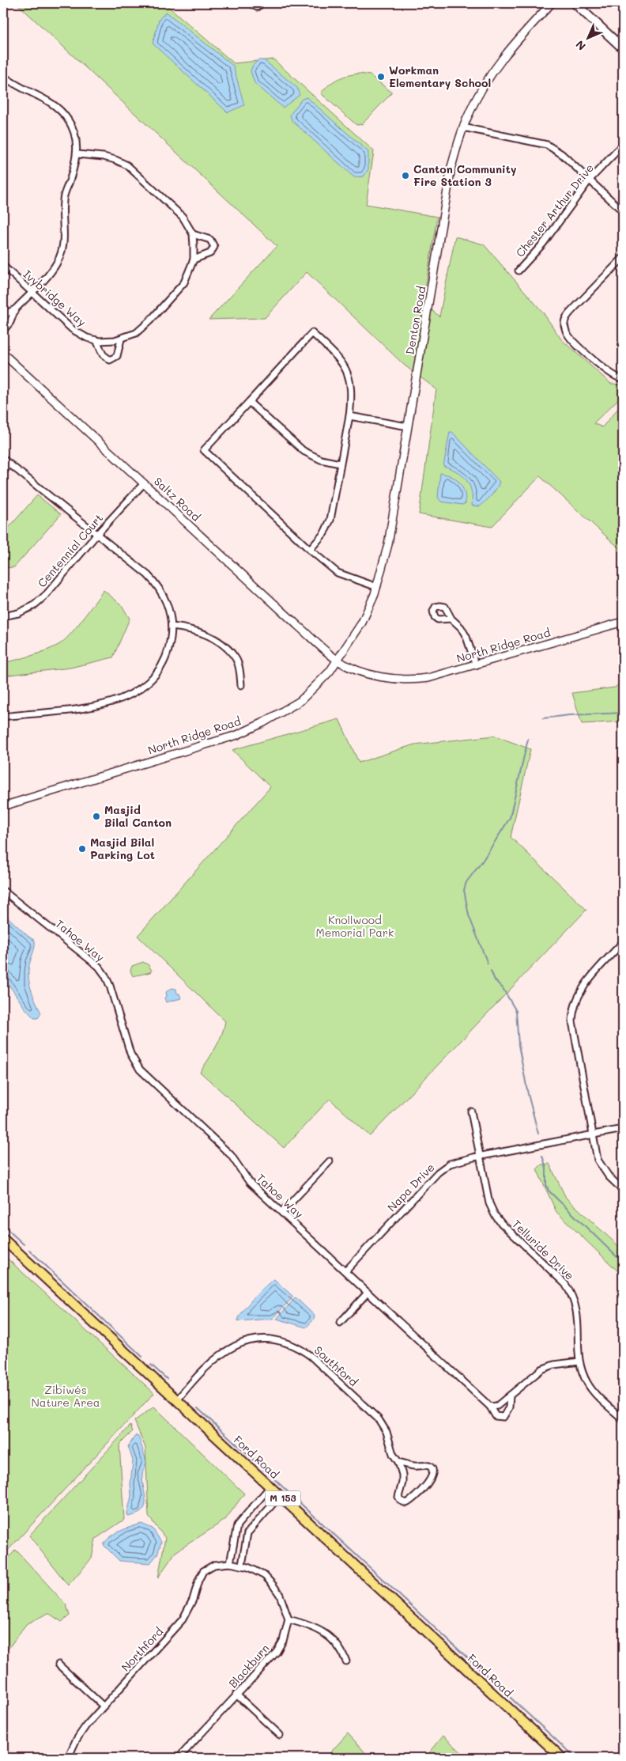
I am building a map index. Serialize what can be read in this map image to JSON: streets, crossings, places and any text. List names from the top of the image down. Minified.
{"streets":{"main road":["Ford Road","M 153"],"street":["Chester Arthur Drive","Ivybridge Way","Denton Road","Saltz Road","Centennial Court","North Ridge Road","Tahoe Way","Napa Drive","Telluride Drive","Southford","Northford","Blackburn"]},"crossings":[["Denton Road","Saltz Road"],["Denton Road","North Ridge Road"],["Saltz Road","Centennial Court"],["Saltz Road","North Ridge Road"],["Tahoe Way","Napa Drive"],["Napa Drive","Telluride Drive"],["Southford","Ford Road"]],"parks":["Knollwood Memorial Park","Zibiwés Nature Area"],"places":["Workman Elementary School","Canton Community Fire Station 3","Masjid Bilal Canton","Masjid Bilal Parking Lot"],"north":"bottom left"}
